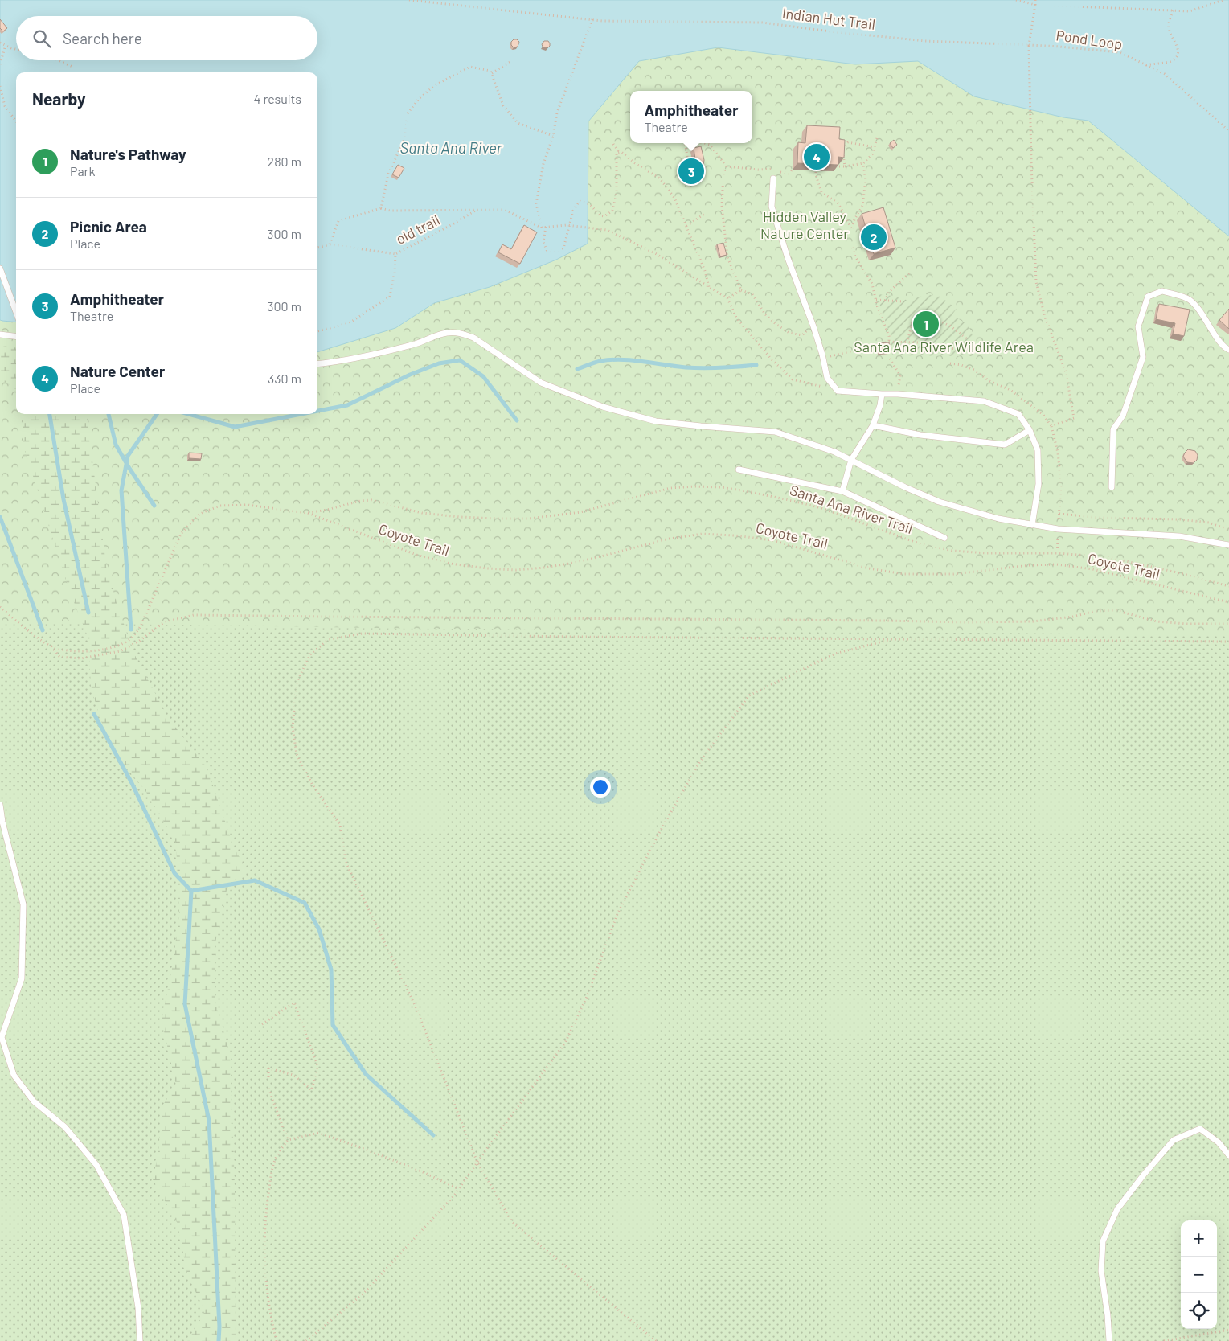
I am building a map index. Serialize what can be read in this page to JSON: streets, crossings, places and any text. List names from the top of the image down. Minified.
{"streets":{"path":["Indian Hut Trail","Pond Loop","old trail","Santa Ana River Trail","Coyote Trail"]},"crossings":[["Indian Hut Trail","Pond Loop"],["Santa Ana River Trail","Coyote Trail"]],"water":["Santa Ana River"],"parks":["Hidden Valley Nature Center","Santa Ana River Wildlife Area"],"page":{"search":"Search here","heading":["Nearby","4 results"],"popup":["Amphitheater","Theatre"],"list":[{"mark":"1","name":"Nature's Pathway","note":"Park","value":"280 m"},{"mark":"2","name":"Picnic Area","note":"Place","value":"300 m"},{"mark":"3","name":"Amphitheater","note":"Theatre","value":"300 m"},{"mark":"4","name":"Nature Center","note":"Place","value":"330 m"}],"pins":["4","3","2","1"],"map_buttons":["+","−"]}}
